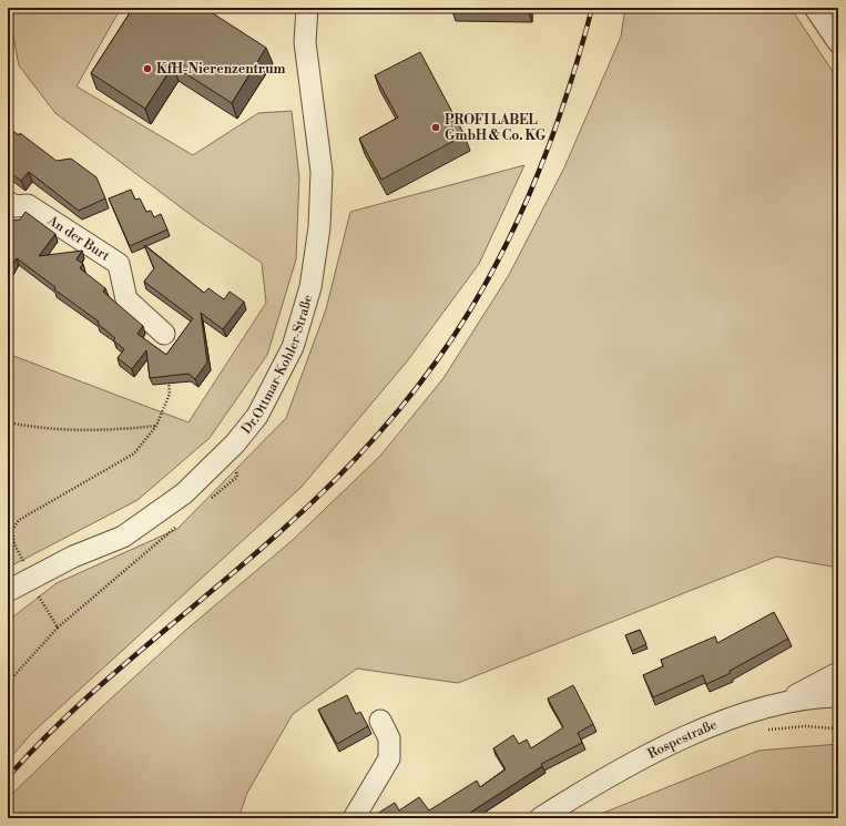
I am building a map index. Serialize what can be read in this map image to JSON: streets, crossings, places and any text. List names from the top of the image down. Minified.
{"streets":{"street":["An der Burt","Dr.Ottmar-Kohler-Straße","Rospestraße"]},"places":["KfH-Nierenzentrum","PROFI LABEL GmbH & Co. KG"]}
